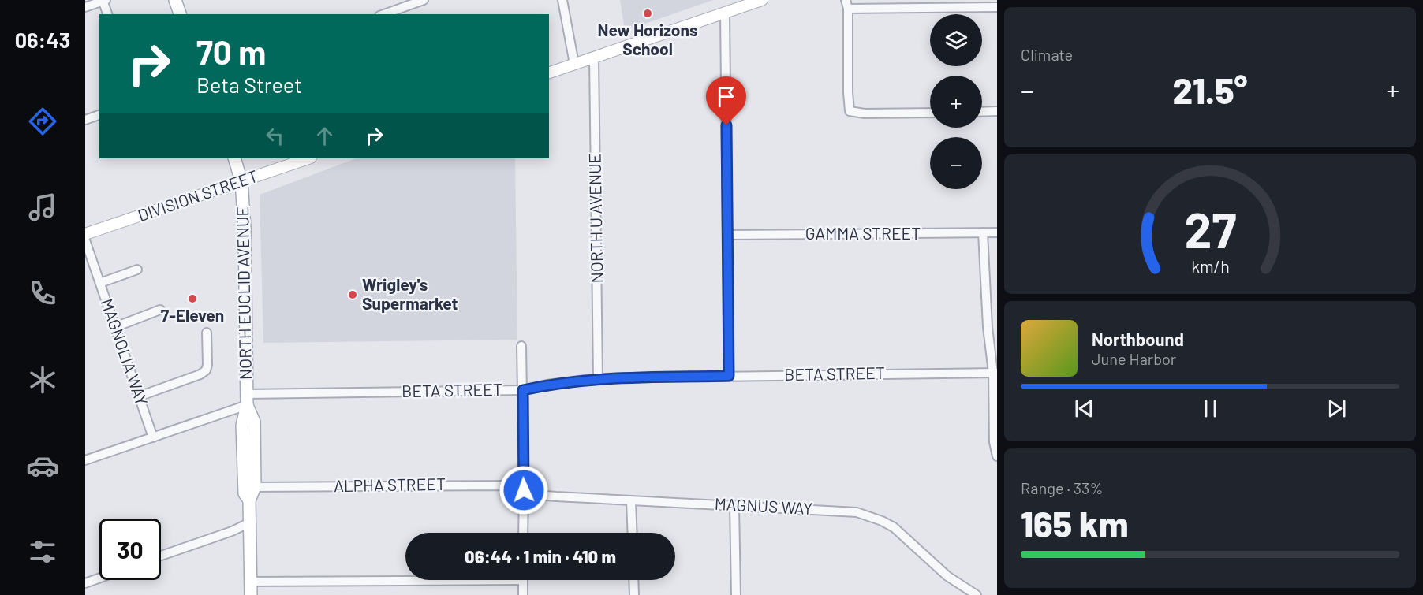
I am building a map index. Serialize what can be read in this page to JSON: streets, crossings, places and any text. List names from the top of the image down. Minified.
{"streets":{"main road":["DIVISION STREET","NORTH EUCLID AVENUE"],"street":["NORTH U AVENUE","GAMMA STREET","MAGNOLIA WAY","BETA STREET","ALPHA STREET","MAGNUS WAY"]},"crossings":[["DIVISION STREET","NORTH EUCLID AVENUE"],["NORTH U AVENUE","BETA STREET"],["NORTH EUCLID AVENUE","BETA STREET"],["NORTH EUCLID AVENUE","ALPHA STREET"],["MAGNOLIA WAY","BETA STREET"],["ALPHA STREET","MAGNUS WAY"]],"places":["New Horizons School","Wrigley's Supermarket","7-Eleven"],"page":{"tabs":"06:43","tile":["Climate",["Range · 33%","165 km"]],"map_buttons":["+","−"],"turn":["70 m","Beta Street"],"heat":["−","21.5°","+"],"song":["Northbound","June Harbor"],"limit":"30","trip":"06:44 · 1 min · 410 m","gauge":["27","km/h"]}}
